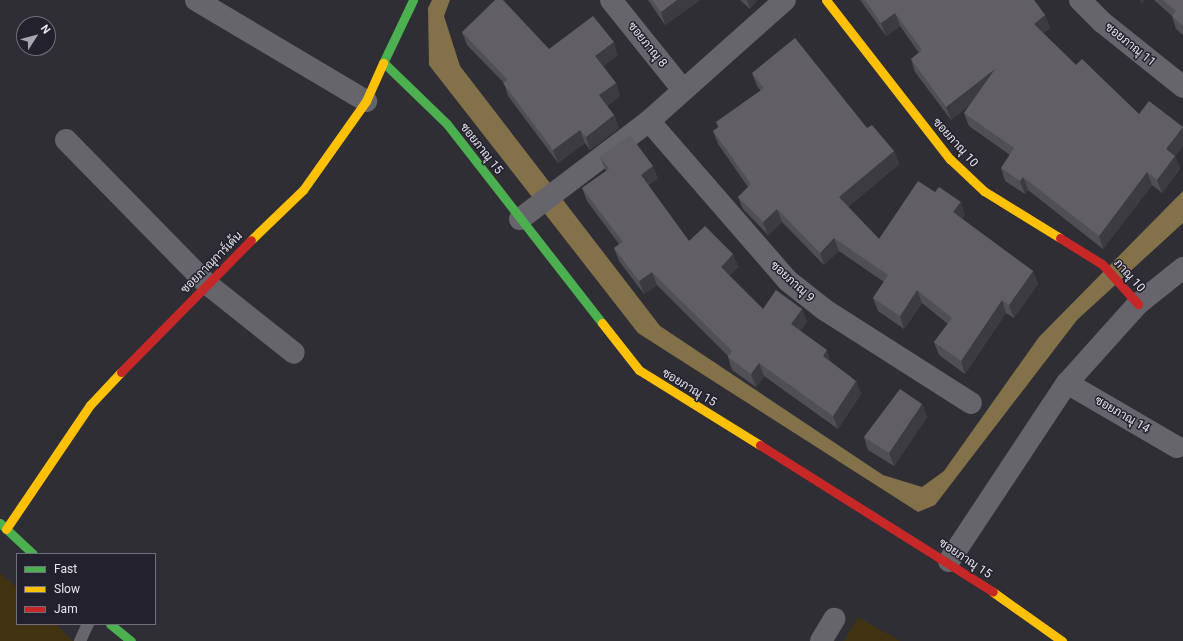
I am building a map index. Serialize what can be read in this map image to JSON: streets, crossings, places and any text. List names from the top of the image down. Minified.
{"streets":{"street":["ซอยภาณุ 8","ซอยภาณุ 11","ซอยภาณุ 10","ซอยภาณุ 15","ซอยภาณุการ์เด้น","ภาณุ 10","ซอยภาณุ 9","ซอยภาณุ 14"]},"crossings":[["ซอยภาณุ 10","ภาณุ 10"],["ซอยภาณุ 15","ซอยภาณุการ์เด้น"]],"legend":["Fast","Slow","Jam"],"north":"top right"}
